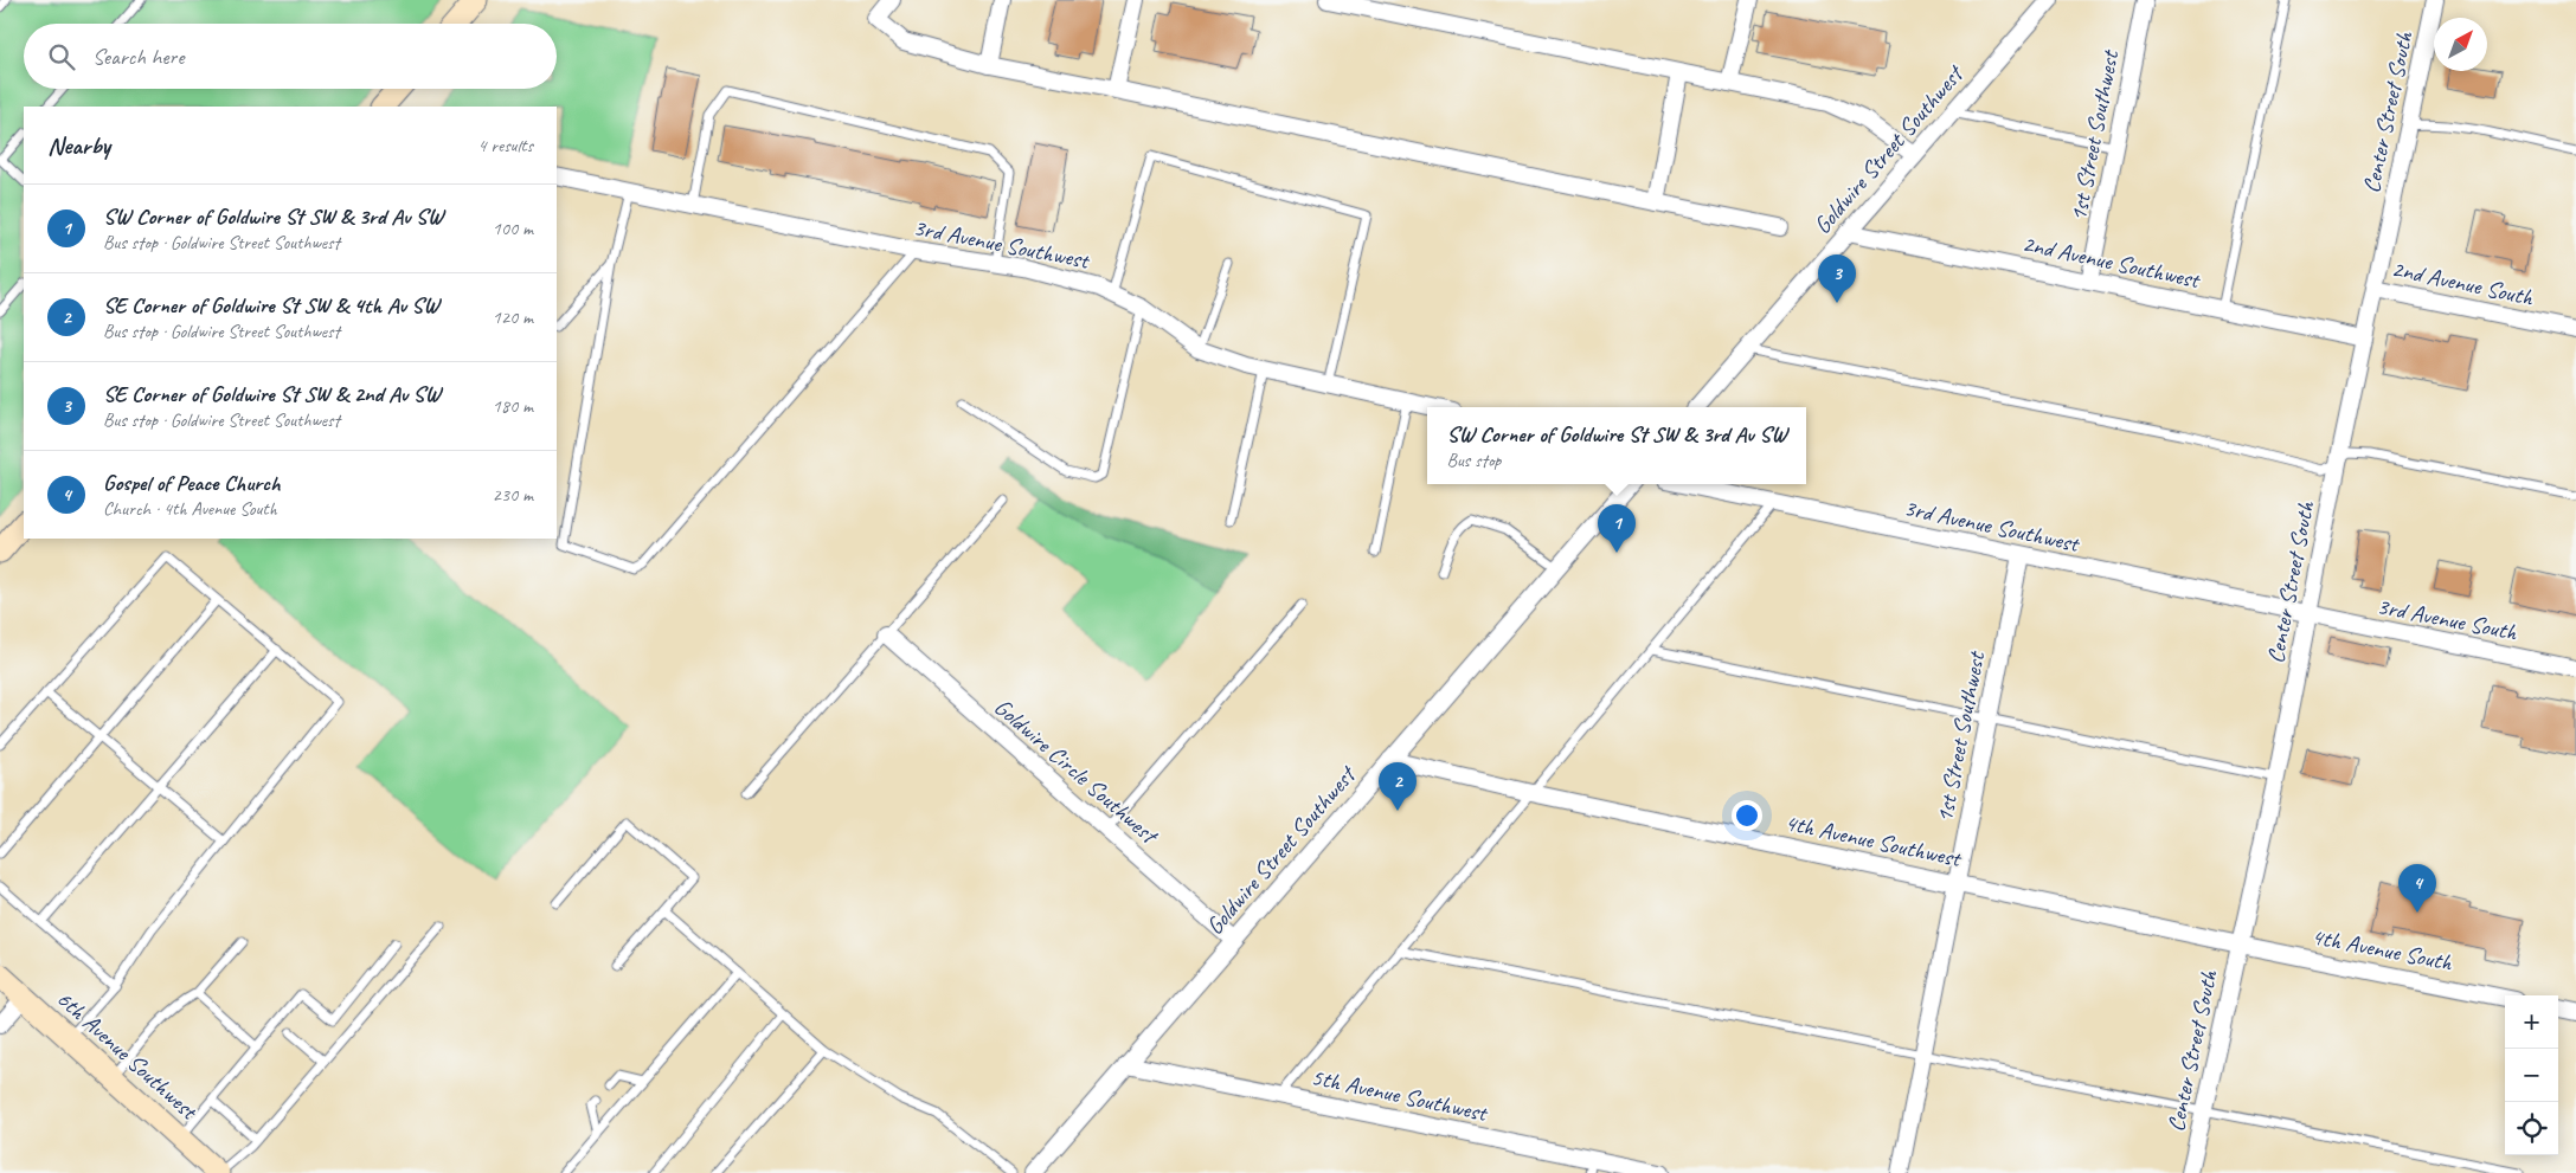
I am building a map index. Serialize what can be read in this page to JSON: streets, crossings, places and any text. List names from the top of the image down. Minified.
{"streets":{"main road":["6th Avenue Southwest"],"street":["Center Street South","1st Street Southwest","Goldwire Street Southwest","3rd Avenue Southwest","2nd Avenue Southwest","2nd Avenue South","3rd Avenue South","Goldwire Circle Southwest","4th Avenue Southwest","4th Avenue South","5th Avenue Southwest"]},"crossings":[["Center Street South","3rd Avenue Southwest"],["Center Street South","2nd Avenue Southwest"],["Center Street South","2nd Avenue South"],["Center Street South","3rd Avenue South"],["Center Street South","4th Avenue Southwest"],["Center Street South","4th Avenue South"],["1st Street Southwest","3rd Avenue Southwest"],["1st Street Southwest","2nd Avenue Southwest"],["1st Street Southwest","4th Avenue Southwest"],["Goldwire Street Southwest","2nd Avenue Southwest"],["Goldwire Street Southwest","Goldwire Circle Southwest"],["Goldwire Street Southwest","4th Avenue Southwest"],["Goldwire Street Southwest","5th Avenue Southwest"],["3rd Avenue Southwest","3rd Avenue South"],["4th Avenue Southwest","4th Avenue South"]],"north":"top right","page":{"search":"Search here","heading":["Nearby","4 results"],"list":[{"mark":"1","name":"SW Corner of Goldwire St SW & 3rd Av SW","note":"Bus stop · Goldwire Street Southwest","value":"100 m"},{"mark":"2","name":"SE Corner of Goldwire St SW & 4th Av SW","note":"Bus stop · Goldwire Street Southwest","value":"120 m"},{"mark":"3","name":"SE Corner of Goldwire St SW & 2nd Av SW","note":"Bus stop · Goldwire Street Southwest","value":"180 m"},{"mark":"4","name":"Gospel of Peace Church","note":"Church · 4th Avenue South","value":"230 m"}],"pins":["3","1","2","4"],"popup":["SW Corner of Goldwire St SW & 3rd Av SW","Bus stop"],"map_buttons":["+","−"]}}
